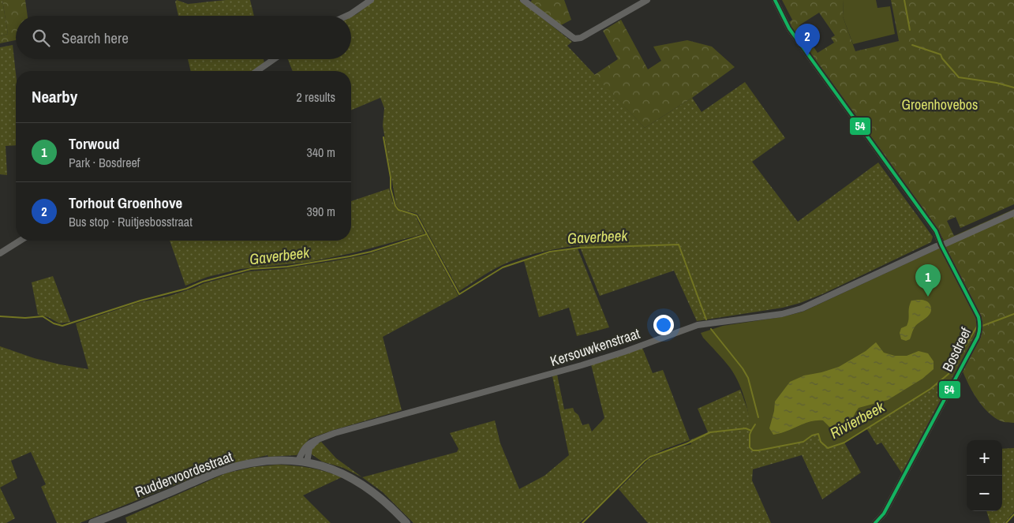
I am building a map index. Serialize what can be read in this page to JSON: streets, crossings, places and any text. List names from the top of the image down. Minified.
{"streets":{"street":["Kersouwkenstraat","Bosdreef","Ruddervoordestraat"]},"crossings":[["Kersouwkenstraat","Bosdreef"],["Kersouwkenstraat","Ruddervoordestraat"]],"water":["Gaverbeek","Rivierbeek"],"parks":["Groenhovebos"],"lines":["transit line 54"],"page":{"search":"Search here","pins":["2","1"],"heading":["Nearby","2 results"],"list":[{"mark":"1","name":"Torwoud","note":"Park · Bosdreef","value":"340 m"},{"mark":"2","name":"Torhout Groenhove","note":"Bus stop · Ruitjesbosstraat","value":"390 m"}],"map_buttons":["+","−"]}}
